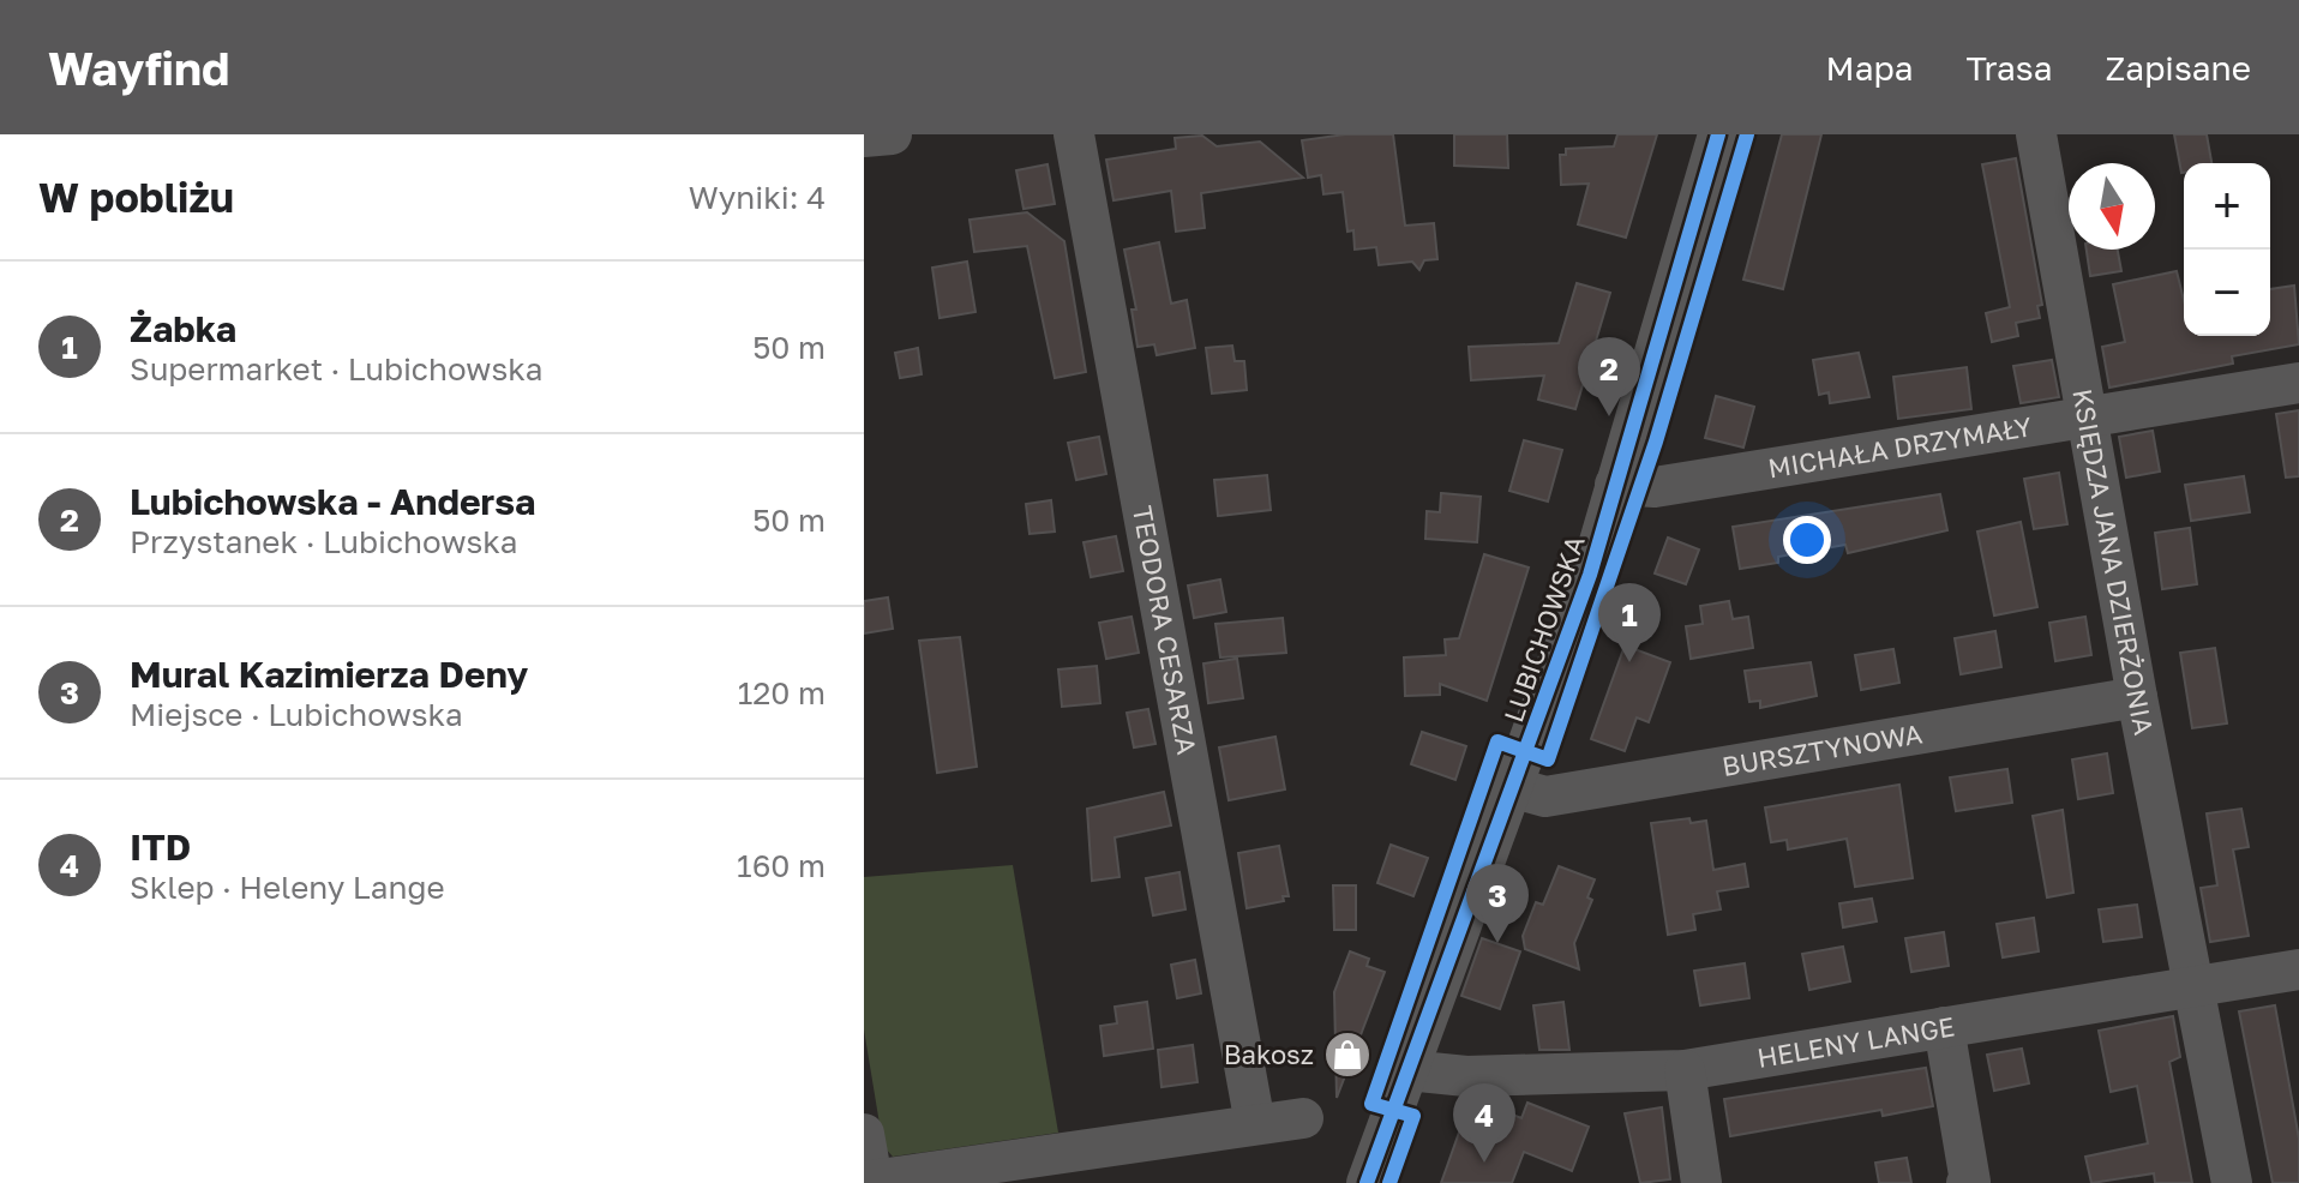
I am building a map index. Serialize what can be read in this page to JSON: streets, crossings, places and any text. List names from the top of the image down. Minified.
{"streets":{"street":["MICHAŁA DRZYMAŁY","KSIĘDZA JANA DZIERŻONIA","LUBICHOWSKA","TEODORA CESARZA","BURSZTYNOWA","HELENY LANGE"]},"crossings":[["MICHAŁA DRZYMAŁY","KSIĘDZA JANA DZIERŻONIA"],["MICHAŁA DRZYMAŁY","LUBICHOWSKA"],["KSIĘDZA JANA DZIERŻONIA","BURSZTYNOWA"],["KSIĘDZA JANA DZIERŻONIA","HELENY LANGE"],["LUBICHOWSKA","BURSZTYNOWA"],["LUBICHOWSKA","HELENY LANGE"]],"places":{"shop":["Bakosz"]},"north":"bottom","page":{"header":"Wayfind","nav":["Mapa","Trasa","Zapisane"],"heading":["W pobliżu","Wyniki: 4"],"map_buttons":["+","−"],"list":[{"mark":"1","name":"Żabka","note":"Supermarket · Lubichowska","value":"50 m"},{"mark":"2","name":"Lubichowska - Andersa","note":"Przystanek · Lubichowska","value":"50 m"},{"mark":"3","name":"Mural Kazimierza Deny","note":"Miejsce · Lubichowska","value":"120 m"},{"mark":"4","name":"ITD","note":"Sklep · Heleny Lange","value":"160 m"}],"pins":["2","1","3","4"]}}
